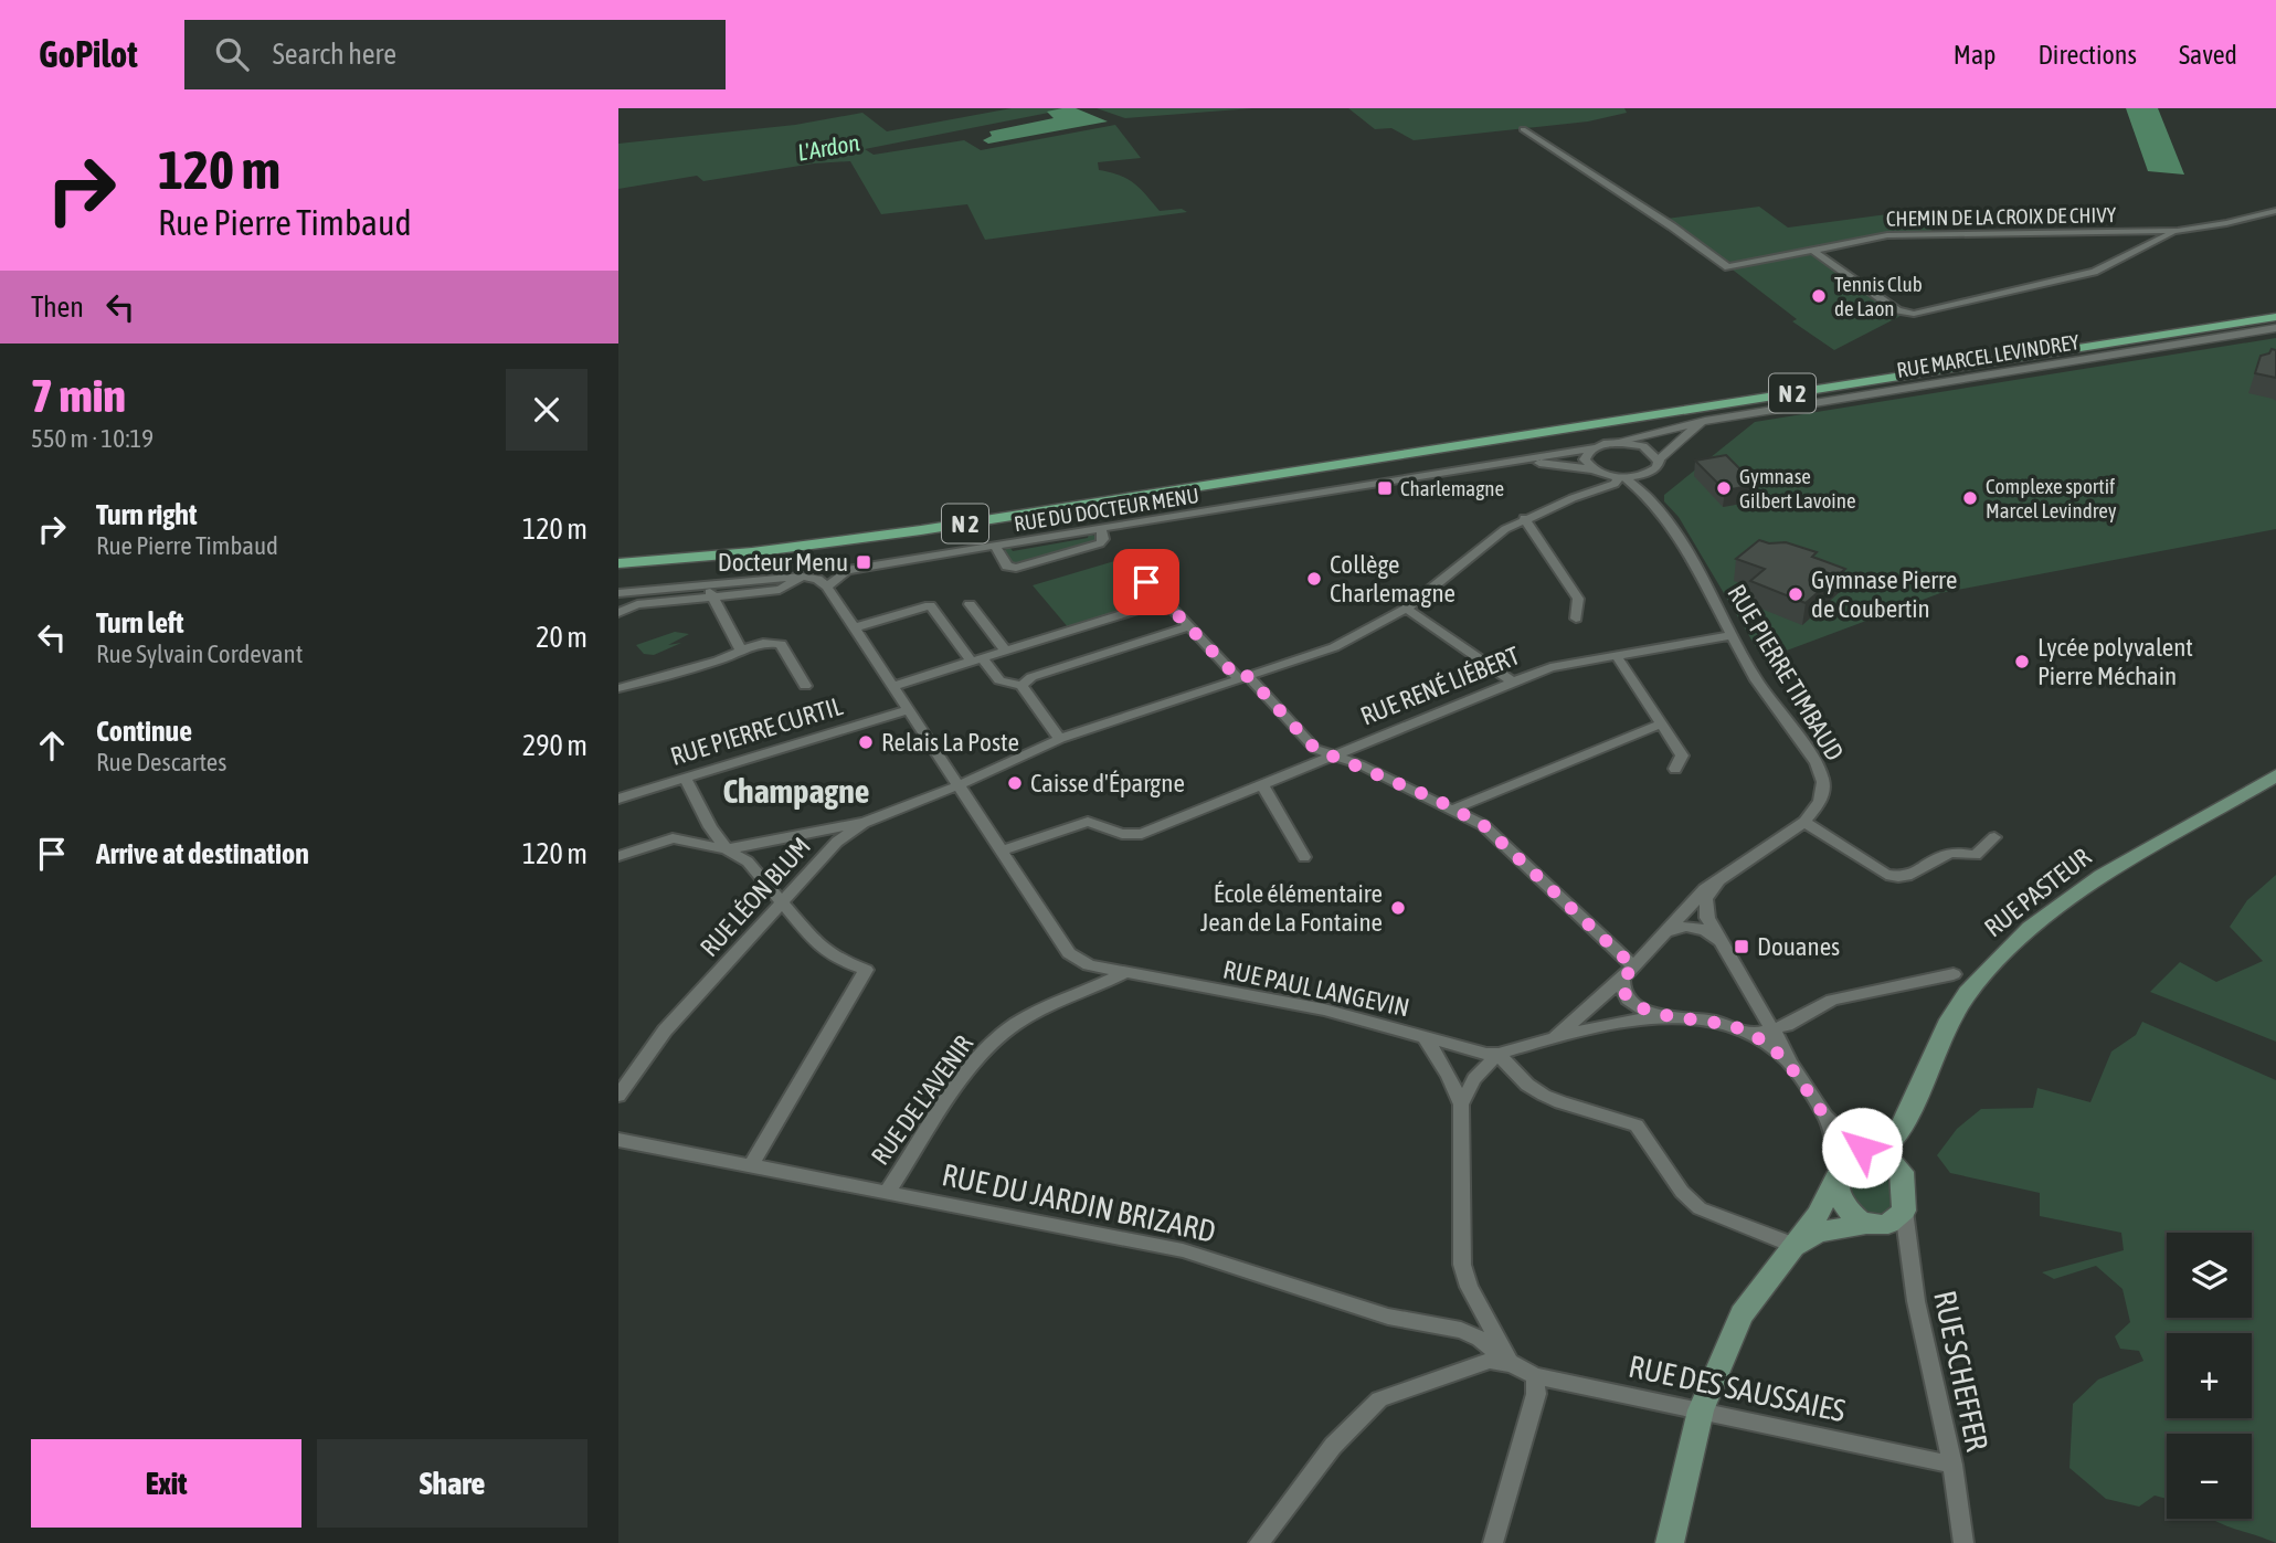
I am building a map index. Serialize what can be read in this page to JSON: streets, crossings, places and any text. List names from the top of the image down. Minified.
{"streets":{"main road":["N 2","RUE PASTEUR"],"street":["CHEMIN DE LA CROIX DE CHIVY","RUE MARCEL LEVINDREY","RUE DU DOCTEUR MENU","RUE PIERRE TIMBAUD","RUE RENÉ LIÉBERT","RUE PIERRE CURTIL","RUE LÉON BLUM","RUE PAUL LANGEVIN","RUE DE L'AVENIR","RUE DU JARDIN BRIZARD","RUE SCHEFFER","RUE DES SAUSSAIES"]},"crossings":[["RUE DU DOCTEUR MENU","RUE PIERRE TIMBAUD"],["RUE DU DOCTEUR MENU","RUE LÉON BLUM"],["RUE DU DOCTEUR MENU","RUE PAUL LANGEVIN"],["RUE PIERRE TIMBAUD","RUE RENÉ LIÉBERT"],["RUE PIERRE TIMBAUD","RUE LÉON BLUM"],["RUE RENÉ LIÉBERT","RUE PAUL LANGEVIN"],["RUE PIERRE CURTIL","RUE PAUL LANGEVIN"],["RUE PASTEUR","RUE SCHEFFER"],["RUE LÉON BLUM","RUE PAUL LANGEVIN"],["RUE PAUL LANGEVIN","RUE DE L'AVENIR"],["RUE DE L'AVENIR","RUE DU JARDIN BRIZARD"],["RUE DU JARDIN BRIZARD","RUE DES SAUSSAIES"],["RUE SCHEFFER","RUE DES SAUSSAIES"]],"districts":["Champagne"],"water":["L'Ardon"],"places":{"other":["Tennis Club de Laon","Gymnase Gilbert Lavoine","Complexe sportif Marcel Levindrey","Collège Charlemagne","Gymnase Pierre de Coubertin","Lycée polyvalent Pierre Méchain","Relais La Poste","Caisse d'Épargne","École élémentaire Jean de La Fontaine"],"transit":["Charlemagne","Docteur Menu","Douanes"]},"page":{"header":"GoPilot","search":"Search here","nav":["Map","Directions","Saved"],"turn":["120 m","Rue Pierre Timbaud"],"then":"Then","heading":["7 min","550 m · 10:19"],"list":[{"name":"Turn right","note":"Rue Pierre Timbaud","value":"120 m"},{"name":"Turn left","note":"Rue Sylvain Cordevant","value":"20 m"},{"name":"Continue","note":"Rue Descartes","value":"290 m"},{"name":"Arrive at destination","value":"120 m"}],"map_buttons":["+","−"],"buttons":["Exit","Share"]}}
